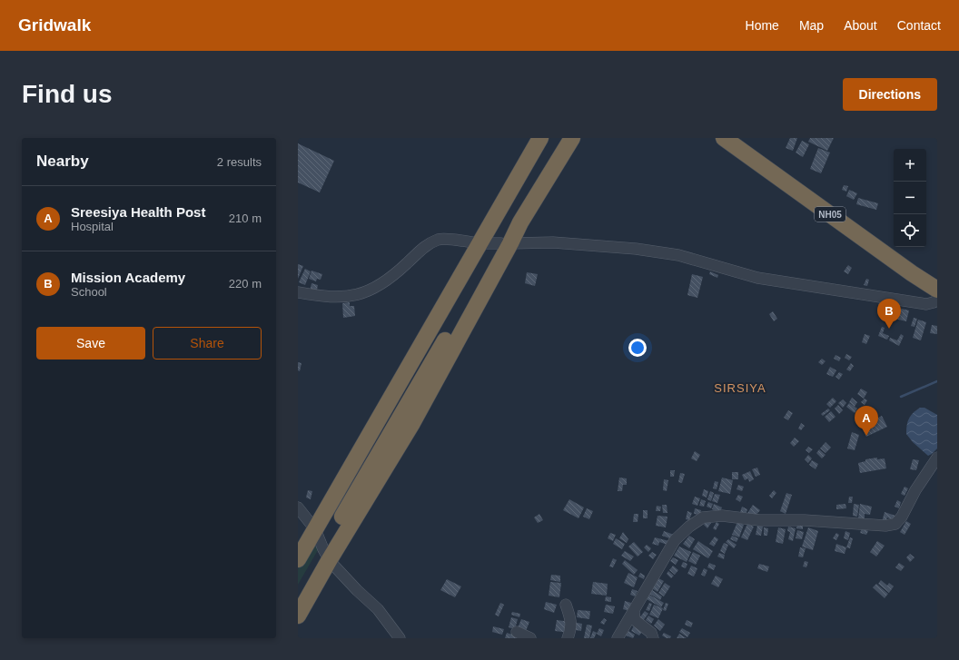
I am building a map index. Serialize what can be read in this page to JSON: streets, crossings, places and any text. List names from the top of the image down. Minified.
{"streets":{"highway":["NH05"]},"districts":["SIRSIYA"],"page":{"header":"Gridwalk","nav":["Home","Map","About","Contact"],"buttons":["Directions",["Save","Share"]],"title":"Find us","heading":["Nearby","2 results"],"map_buttons":["+","−"],"list":[{"mark":"A","name":"Sreesiya Health Post","note":"Hospital","value":"210 m"},{"mark":"B","name":"Mission Academy","note":"School","value":"220 m"}],"pins":["B","A"]}}
